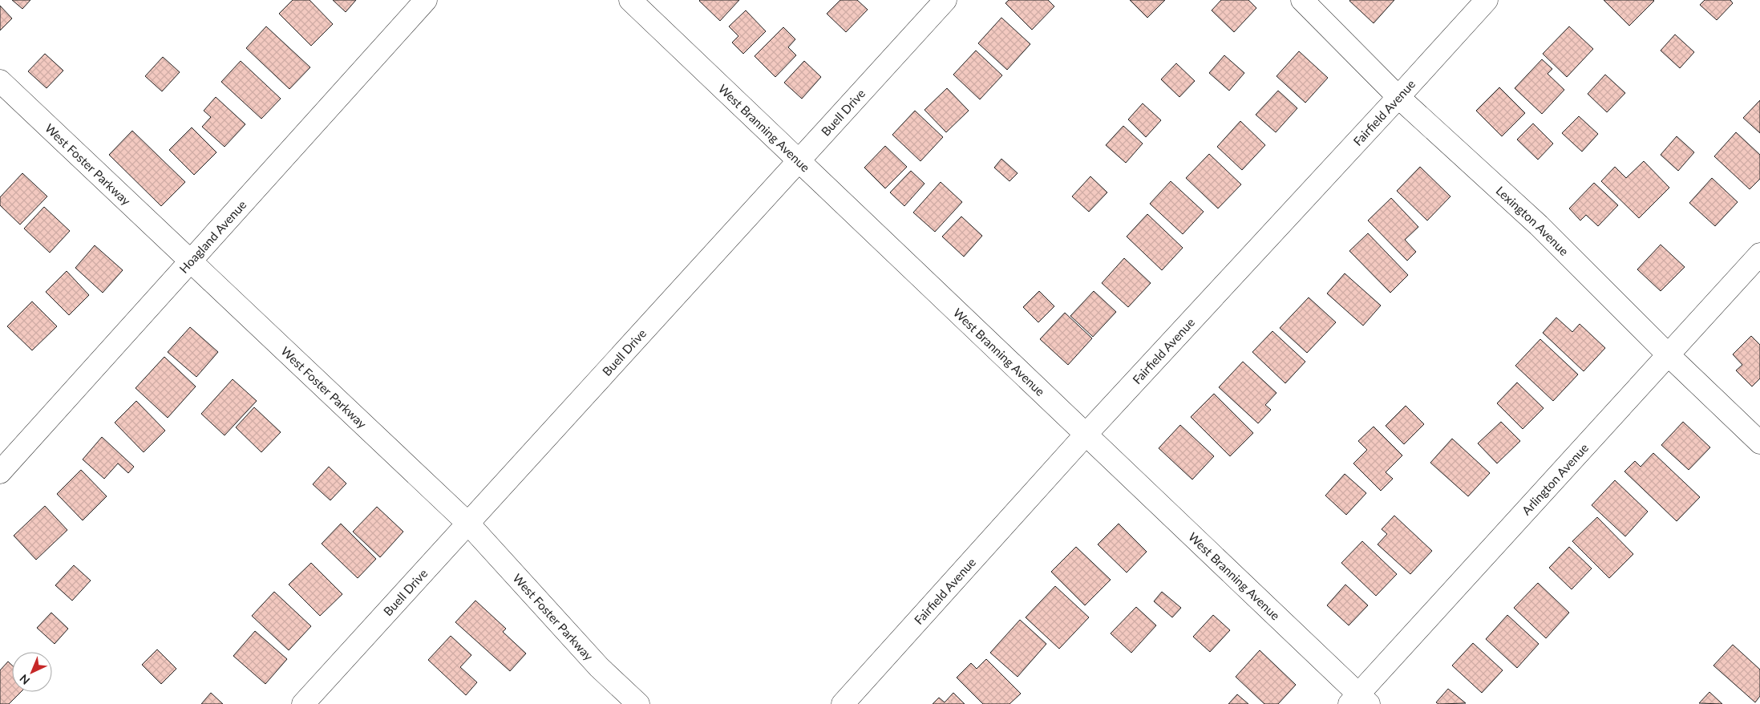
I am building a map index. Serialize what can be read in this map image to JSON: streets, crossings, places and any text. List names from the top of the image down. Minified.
{"streets":{"street":["Buell Drive","Fairfield Avenue","West Branning Avenue","West Foster Parkway","Lexington Avenue","Hoagland Avenue","Arlington Avenue"]},"crossings":[["Buell Drive","West Branning Avenue"],["Buell Drive","West Foster Parkway"],["Fairfield Avenue","West Branning Avenue"],["Fairfield Avenue","Lexington Avenue"],["West Branning Avenue","Arlington Avenue"],["West Foster Parkway","Hoagland Avenue"],["Lexington Avenue","Arlington Avenue"]],"north":"bottom left"}
